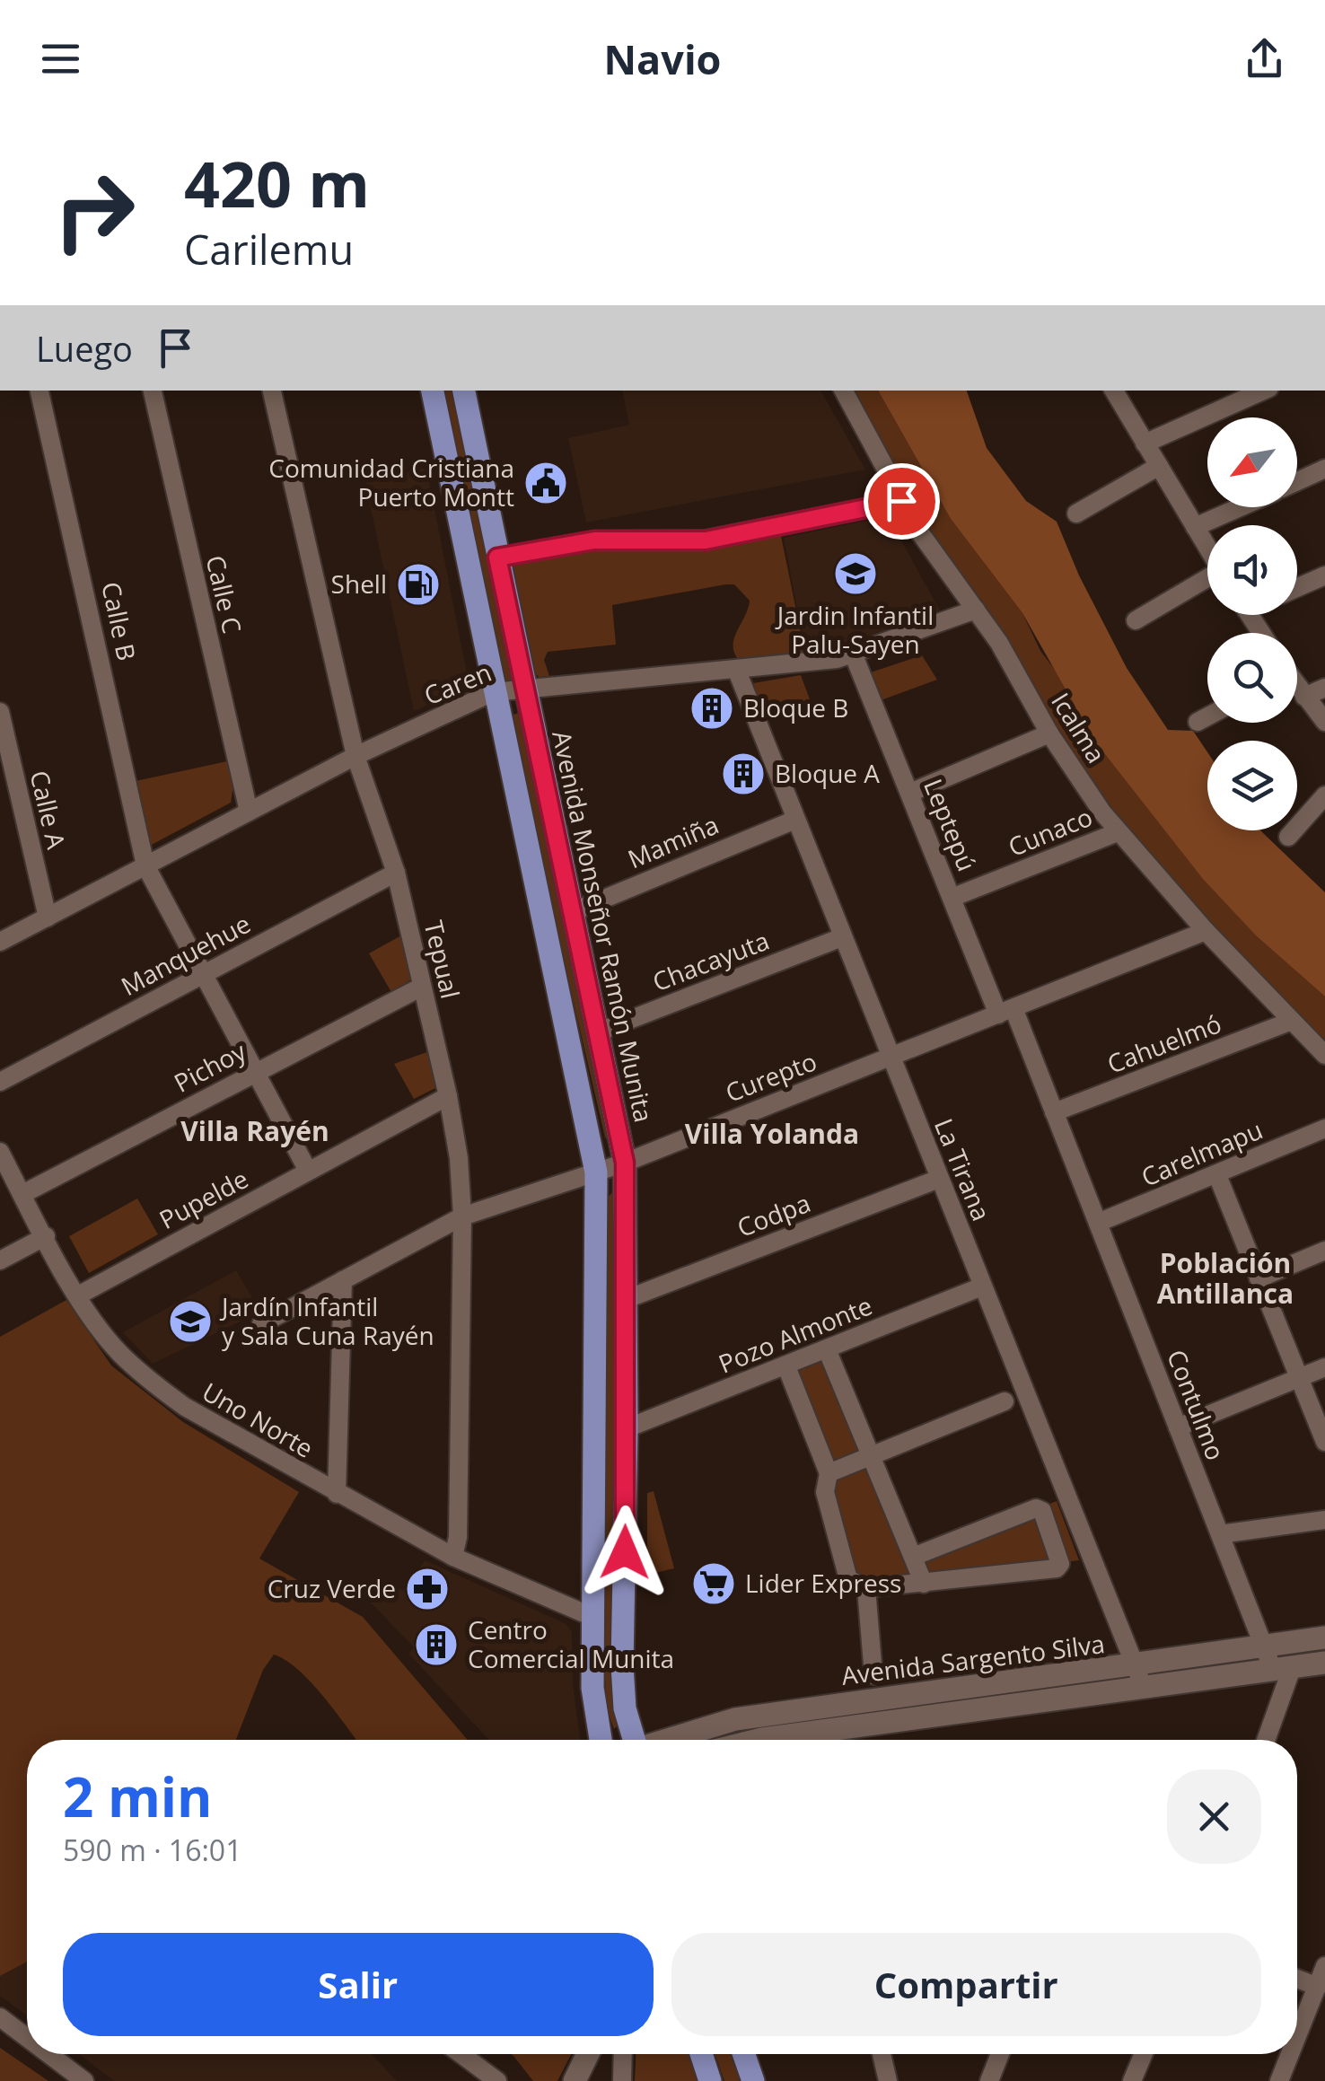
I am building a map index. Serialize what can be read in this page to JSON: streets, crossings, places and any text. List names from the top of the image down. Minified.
{"streets":{"main road":["Avenida Monseñor Ramón Munita","Avenida Sargento Silva"],"street":["Calle C","Calle B","Caren","Icalma","Calle A","Leptepú","Cunaco","Mamiña","Manquehue","Tepual","Chacayuta","Cahuelmó","Pichoy","Curepto","Carelmapu","La Tirana","Pupelde","Codpa","Pozo Almonte","Contulmo","Uno Norte"]},"crossings":[["Calle C","Caren"],["Calle B","Caren"],["Calle B","Manquehue"],["Calle B","Pichoy"],["Calle B","Pupelde"],["Caren","Icalma"],["Caren","Calle A"],["Caren","Leptepú"],["Caren","Avenida Monseñor Ramón Munita"],["Caren","Tepual"],["Caren","La Tirana"],["Icalma","Cunaco"],["Icalma","Cahuelmó"],["Icalma","Curepto"],["Leptepú","Cunaco"],["Leptepú","Curepto"],["Leptepú","Contulmo"],["Mamiña","Avenida Monseñor Ramón Munita"],["Mamiña","La Tirana"],["Avenida Monseñor Ramón Munita","Chacayuta"],["Avenida Monseñor Ramón Munita","Curepto"],["Avenida Monseñor Ramón Munita","Codpa"],["Avenida Monseñor Ramón Munita","Pozo Almonte"],["Manquehue","Tepual"],["Tepual","Pichoy"],["Tepual","Curepto"],["Tepual","Pupelde"],["Tepual","Uno Norte"],["Chacayuta","La Tirana"],["Cahuelmó","Contulmo"],["Pichoy","Uno Norte"],["Curepto","La Tirana"],["Curepto","Contulmo"],["Carelmapu","Contulmo"],["La Tirana","Codpa"],["La Tirana","Pozo Almonte"],["La Tirana","Avenida Sargento Silva"],["Pupelde","Uno Norte"],["Contulmo","Avenida Sargento Silva"]],"districts":["Villa Rayén","Villa Yolanda","Población Antillanca"],"places":{"public building":["Comunidad Cristiana Puerto Montt"],"school or university":["Jardin Infantil Palu-Sayen","Jardín Infantil y Sala Cuna Rayén"],"fuel station":["Shell"],"building":["Bloque B","Bloque A","Centro Comercial Munita"],"supermarket":["Lider Express"],"pharmacy":["Cruz Verde"]},"north":"bottom left","page":{"header":"Navio","turn":["420 m","Carilemu"],"then":"Luego","heading":["2 min","590 m · 16:01"],"buttons":["Salir","Compartir"]}}
